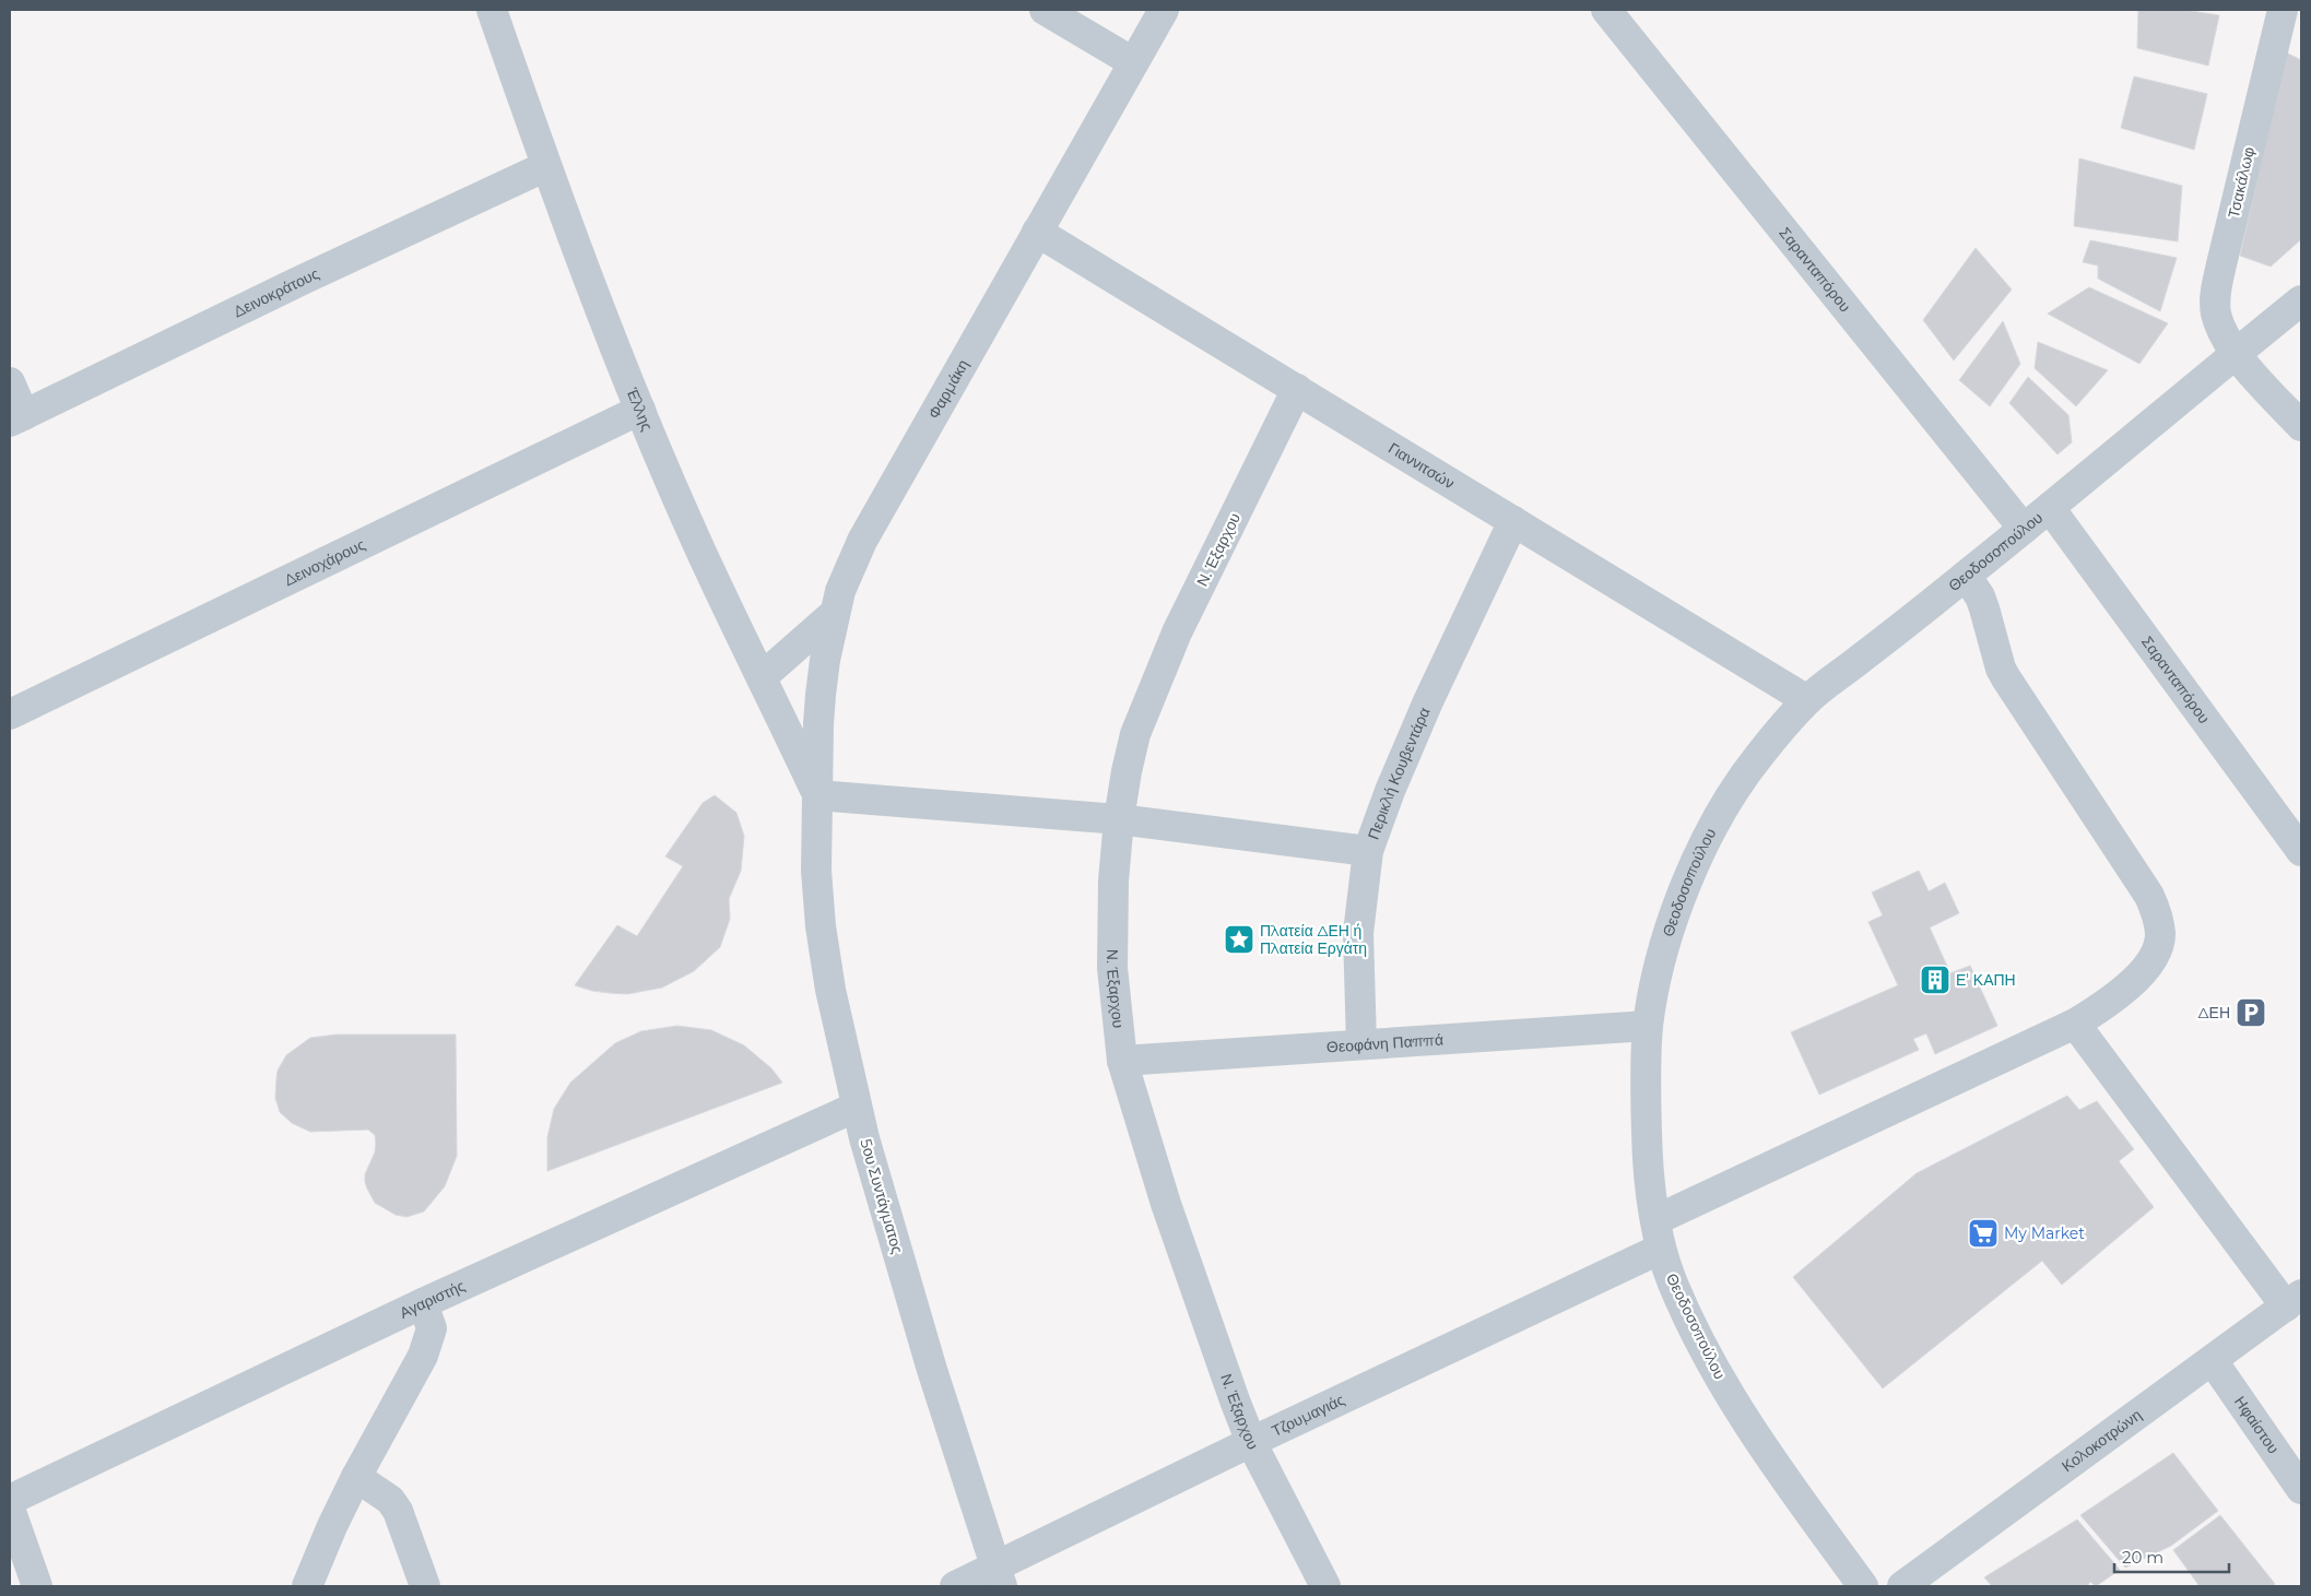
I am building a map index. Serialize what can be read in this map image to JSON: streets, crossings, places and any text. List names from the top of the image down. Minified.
{"streets":{"street":["Τσακάλωφ","Σαρανταπόρου","Δεινοκράτους","Φαρμάκη","Έλλης","Γιαννιτσών","Ν. Έξαρχου","Θεοδοσοπούλου","Δεινοχάρους","Περικλή Κουβεντάρα","Θεοφάνη Παππά","5ου Συντάγματος","Αγαριστής","Τζουμαγιάς","Ηφαίστου","Κολοκοτρώνη"]},"crossings":[["Τσακάλωφ","Θεοδοσοπούλου"],["Σαρανταπόρου","Θεοδοσοπούλου"],["Δεινοκράτους","Έλλης"],["Φαρμάκη","Έλλης"],["Φαρμάκη","Γιαννιτσών"],["Φαρμάκη","5ου Συντάγματος"],["Έλλης","Δεινοχάρους"],["Έλλης","5ου Συντάγματος"],["Γιαννιτσών","Ν. Έξαρχου"],["Γιαννιτσών","Θεοδοσοπούλου"],["Γιαννιτσών","Περικλή Κουβεντάρα"],["Ν. Έξαρχου","Θεοφάνη Παππά"],["Ν. Έξαρχου","Τζουμαγιάς"],["Θεοδοσοπούλου","Θεοφάνη Παππά"],["Θεοδοσοπούλου","Τζουμαγιάς"],["Περικλή Κουβεντάρα","Θεοφάνη Παππά"],["5ου Συντάγματος","Αγαριστής"],["5ου Συντάγματος","Τζουμαγιάς"],["Ηφαίστου","Κολοκοτρώνη"]],"places":{"place":["Πλατεία ΔΕΗ ή Πλατεία Εργάτη"],"building":["Ε' ΚΑΠΗ"],"parking":["ΔΕΗ"],"supermarket":["My Market"]},"scale_bar":"20 m"}
